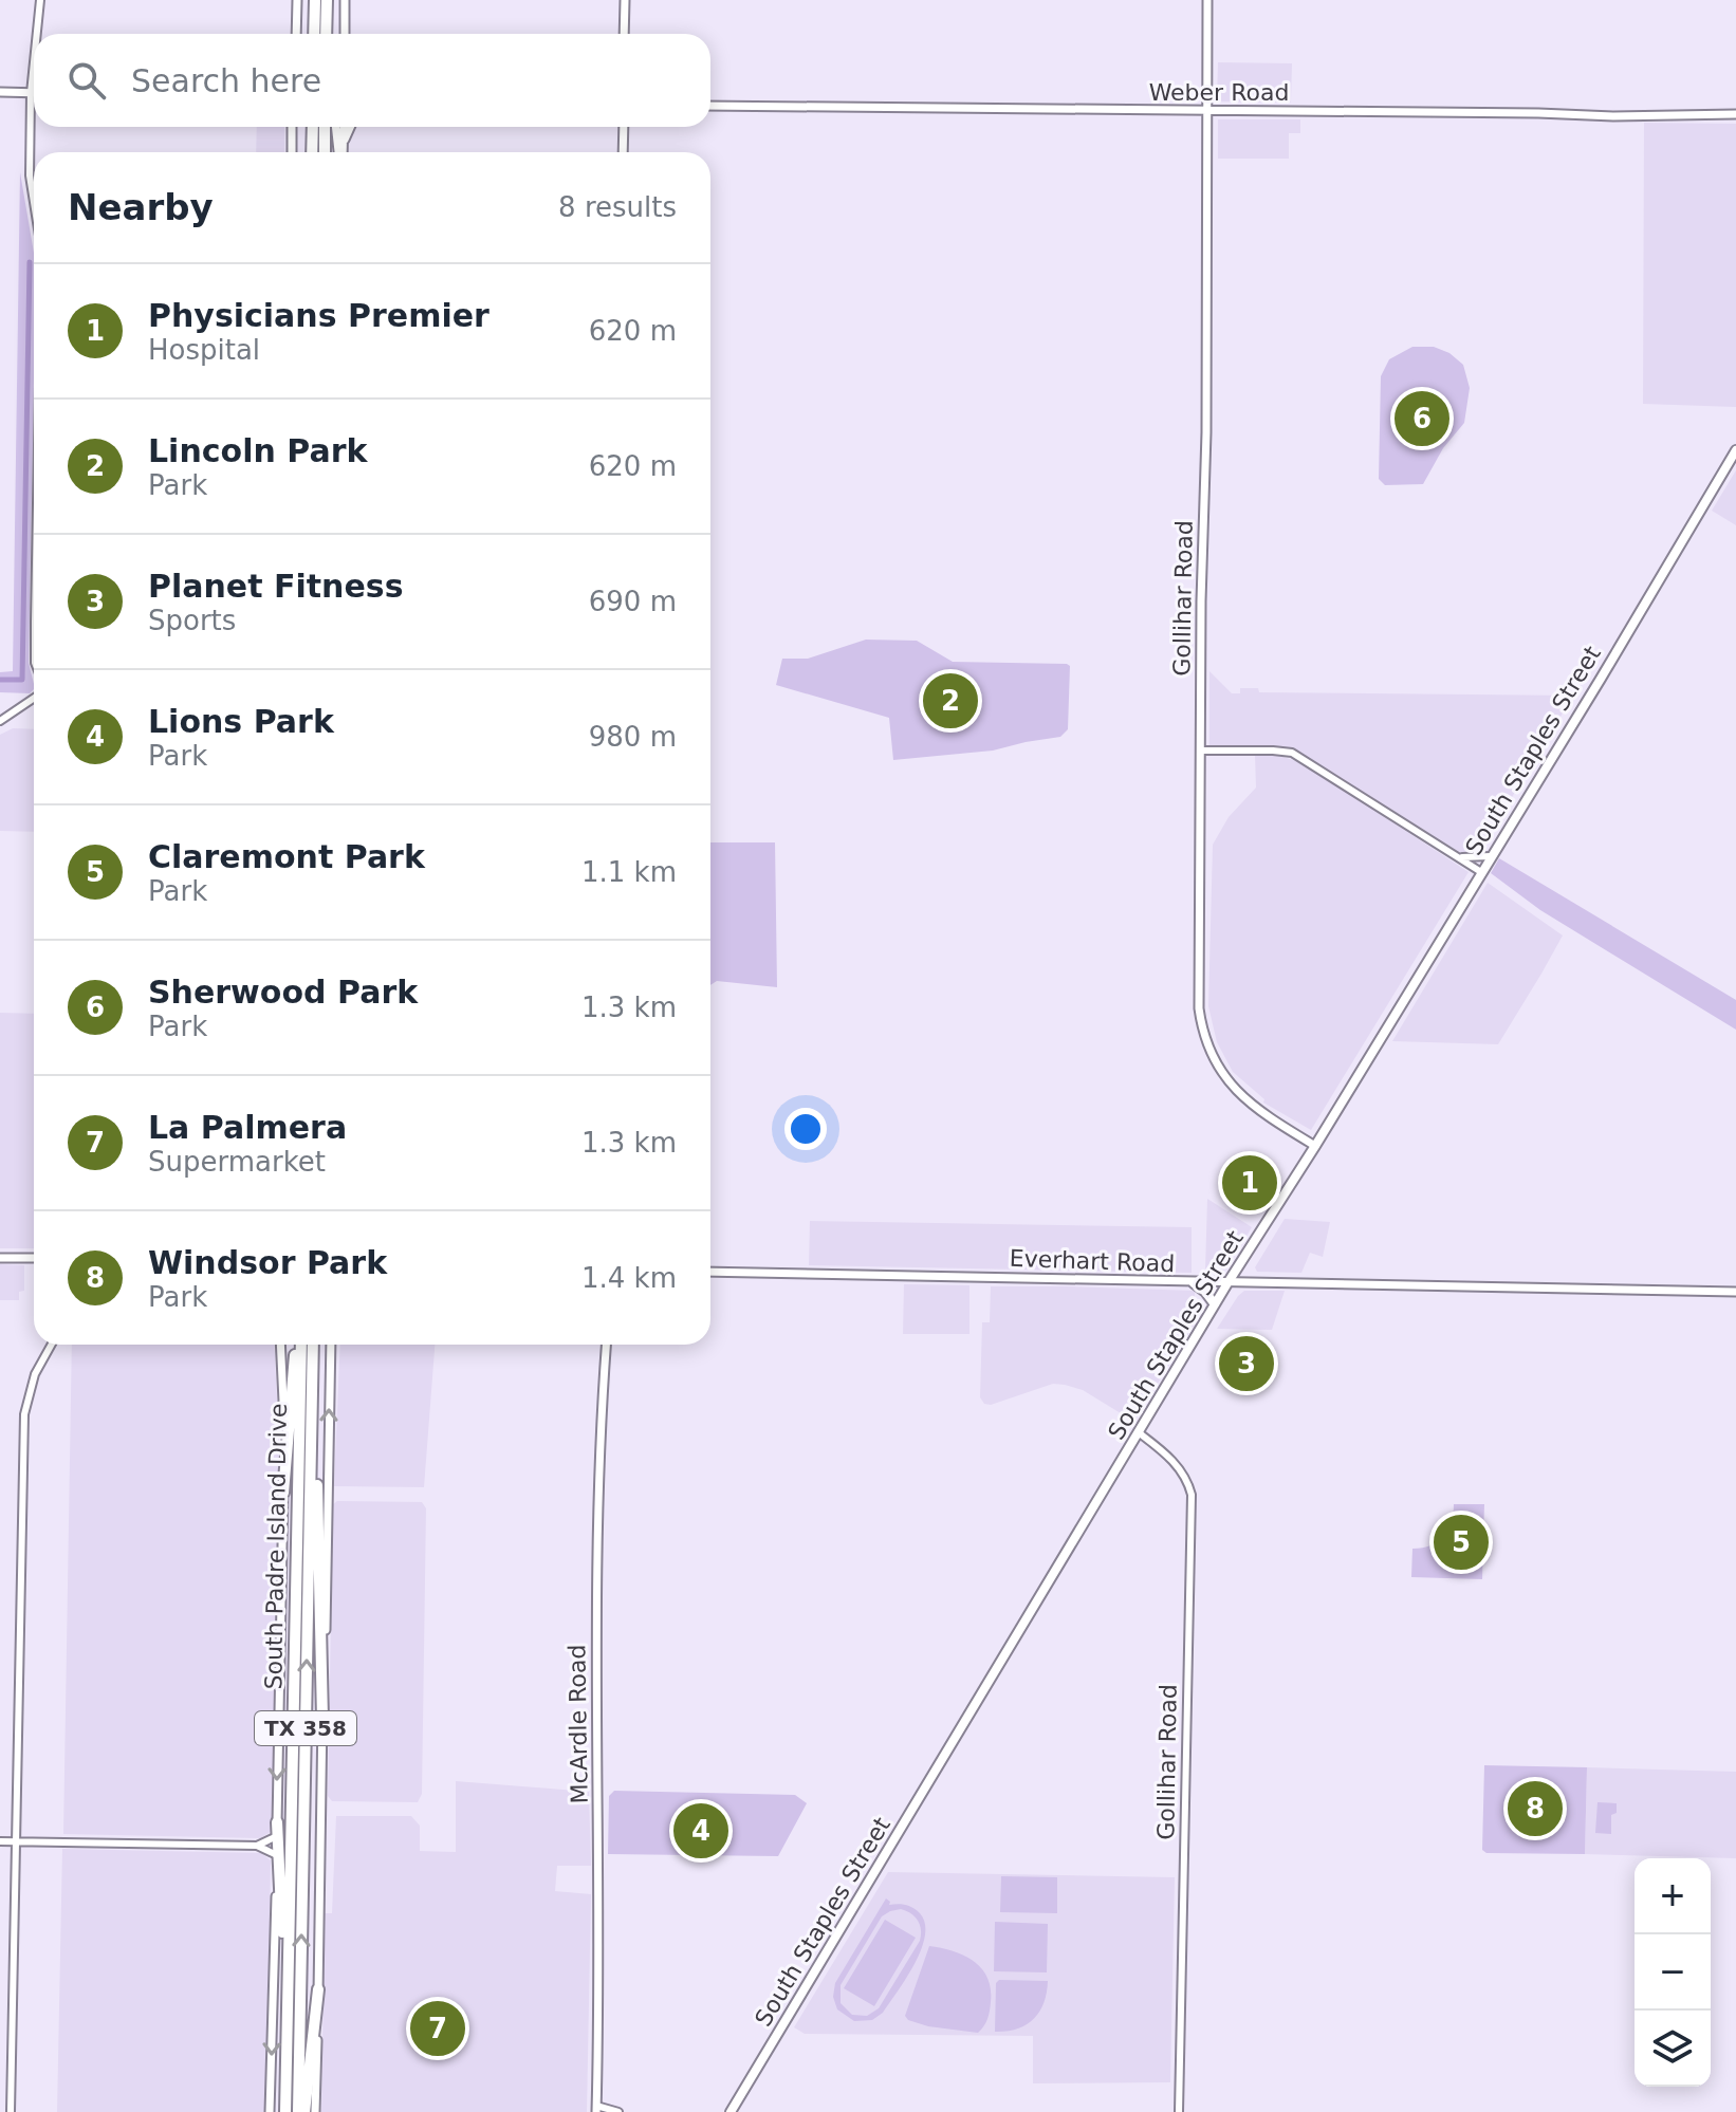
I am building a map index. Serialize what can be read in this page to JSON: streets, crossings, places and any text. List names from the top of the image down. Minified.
{"streets":{"highway":["South Padre Island Drive","TX 358"],"main road":["Weber Road","Gollihar Road","South Staples Street","Everhart Road","McArdle Road"]},"crossings":[["Weber Road","Gollihar Road"],["Gollihar Road","South Staples Street"],["South Staples Street","Everhart Road"]],"page":{"search":"Search here","heading":["Nearby","8 results"],"list":[{"mark":"1","name":"Physicians Premier","note":"Hospital","value":"620 m"},{"mark":"2","name":"Lincoln Park","note":"Park","value":"620 m"},{"mark":"3","name":"Planet Fitness","note":"Sports","value":"690 m"},{"mark":"4","name":"Lions Park","note":"Park","value":"980 m"},{"mark":"5","name":"Claremont Park","note":"Park","value":"1.1 km"},{"mark":"6","name":"Sherwood Park","note":"Park","value":"1.3 km"},{"mark":"7","name":"La Palmera","note":"Supermarket","value":"1.3 km"},{"mark":"8","name":"Windsor Park","note":"Park","value":"1.4 km"}],"pins":["6","2","1","3","5","8","4","7"],"map_buttons":["+","−"]}}
